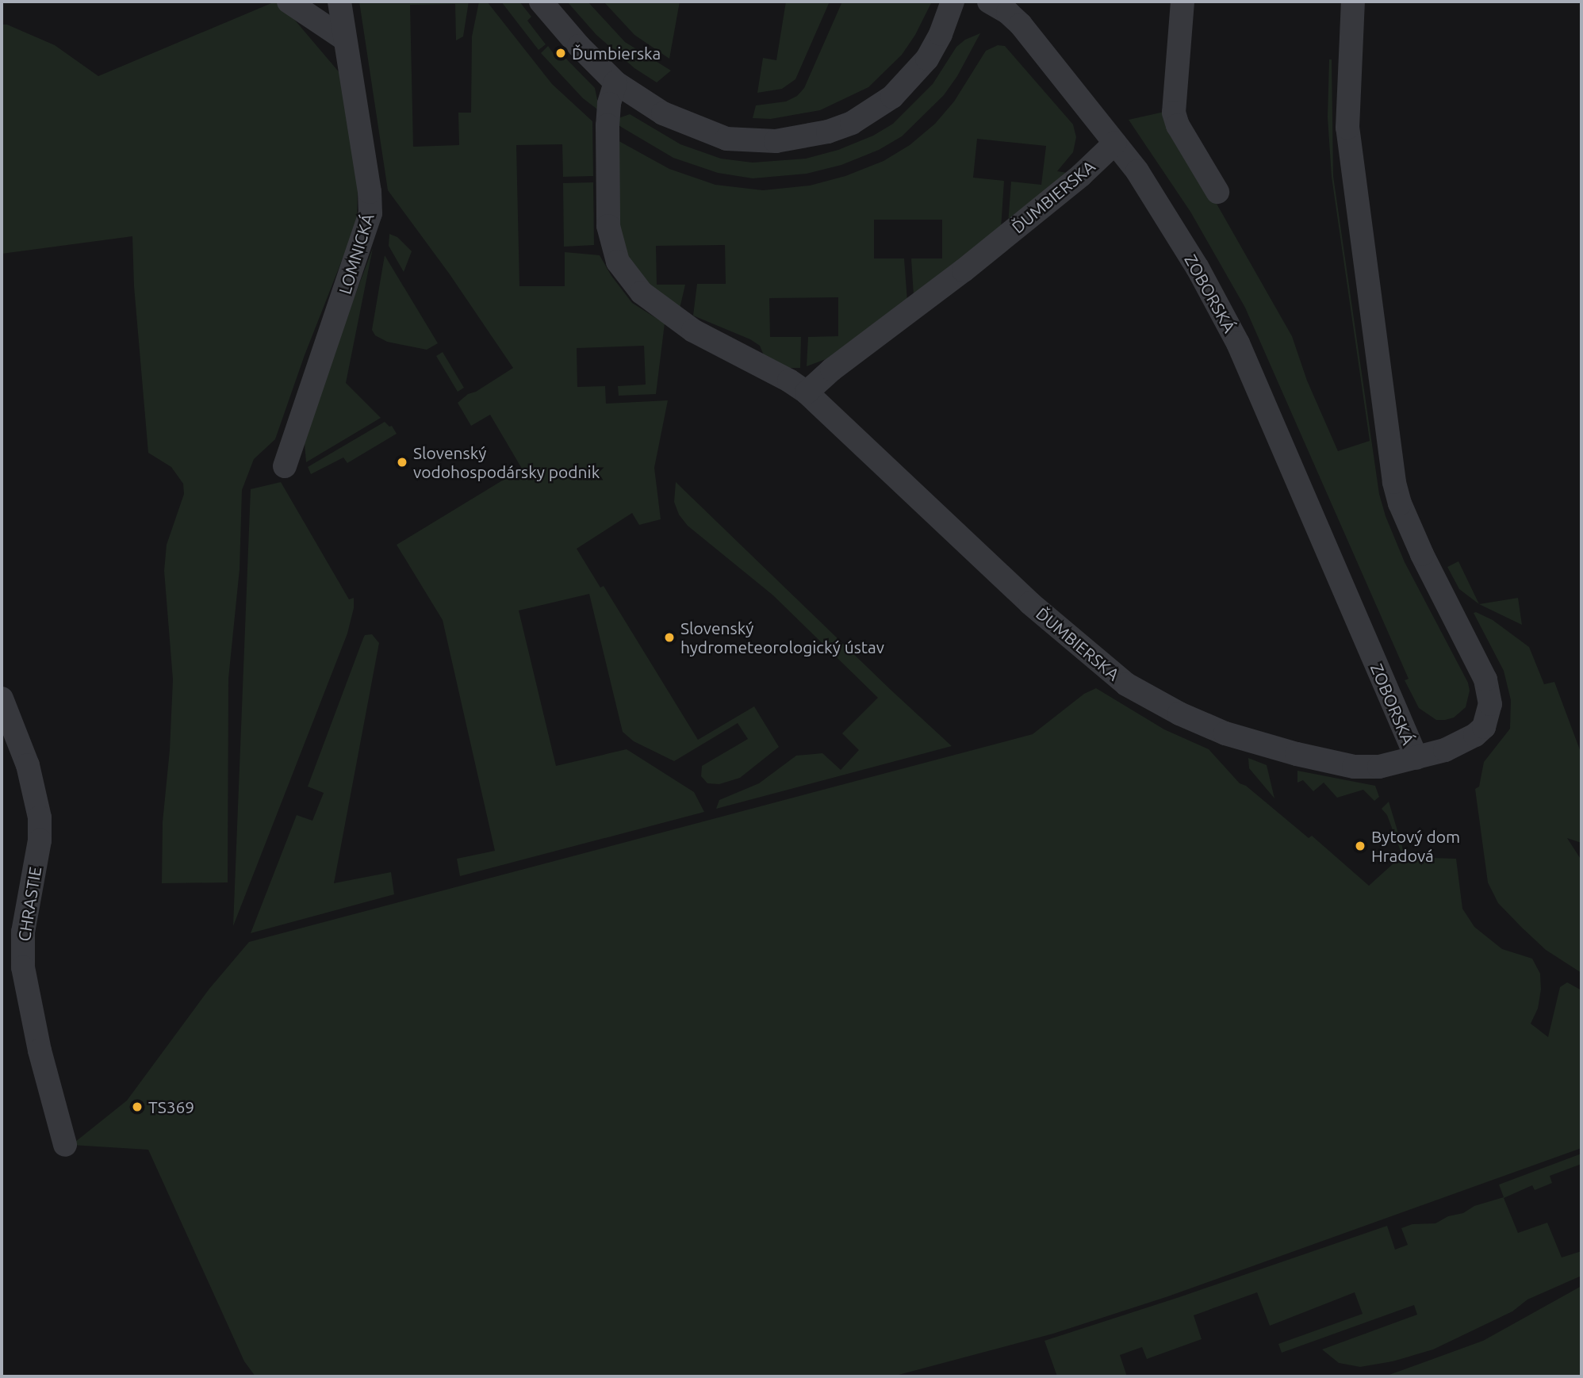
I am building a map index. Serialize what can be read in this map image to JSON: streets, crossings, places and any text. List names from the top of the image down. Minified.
{"streets":{"street":["ĎUMBIERSKA","LOMNICKÁ","ZOBORSKÁ","CHRASTIE"]},"crossings":[["ĎUMBIERSKA","ZOBORSKÁ"]],"places":["Ďumbierska","Slovenský vodohospodársky podnik","Slovenský hydrometeorologický ústav","Bytový dom Hradová","TS369"]}
